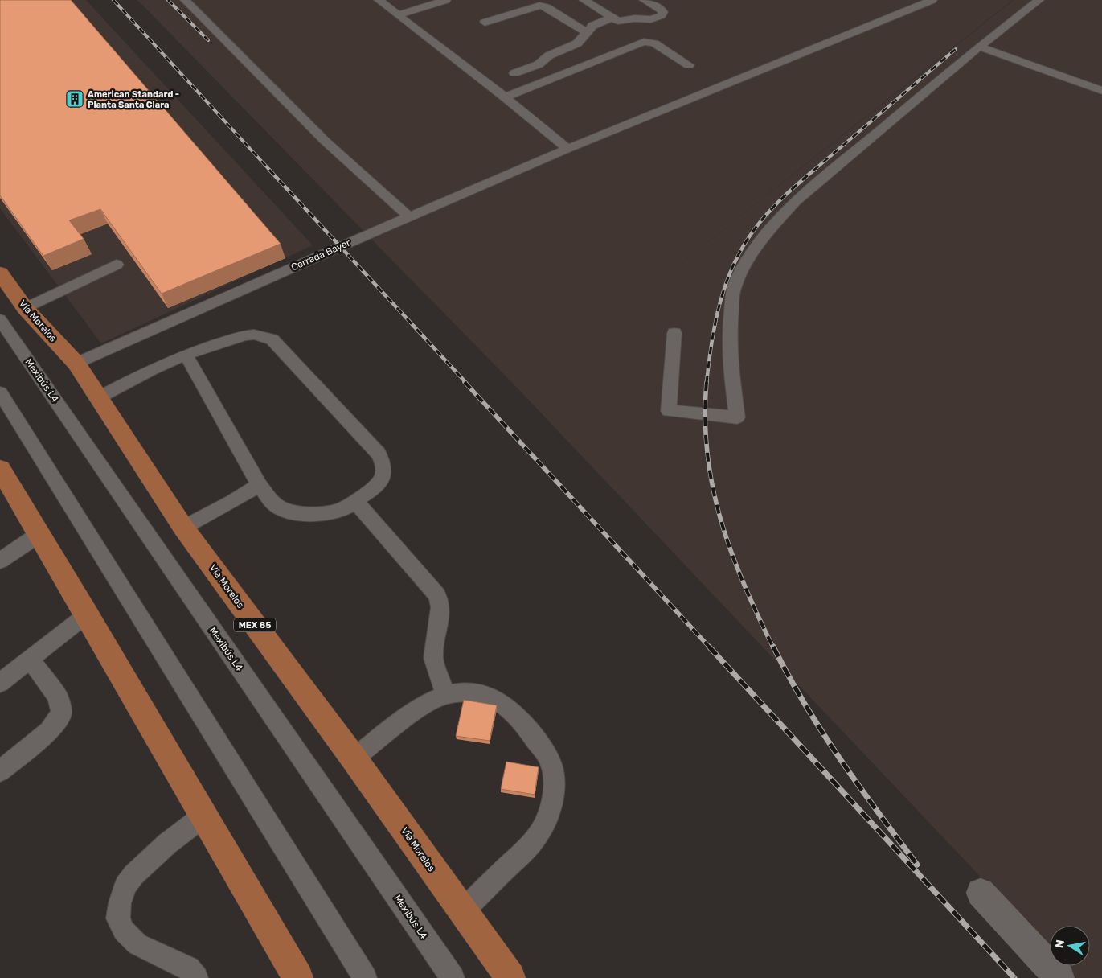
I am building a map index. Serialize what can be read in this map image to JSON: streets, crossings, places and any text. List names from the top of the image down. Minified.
{"streets":{"main road":["Vía Morelos","MEX 85"],"lane":["Cerrada Bayer","Mexibús L4"]},"crossings":[["Cerrada Bayer","Vía Morelos"]],"places":{"building":["American Standard - Planta Santa Clara"]},"north":"left"}
